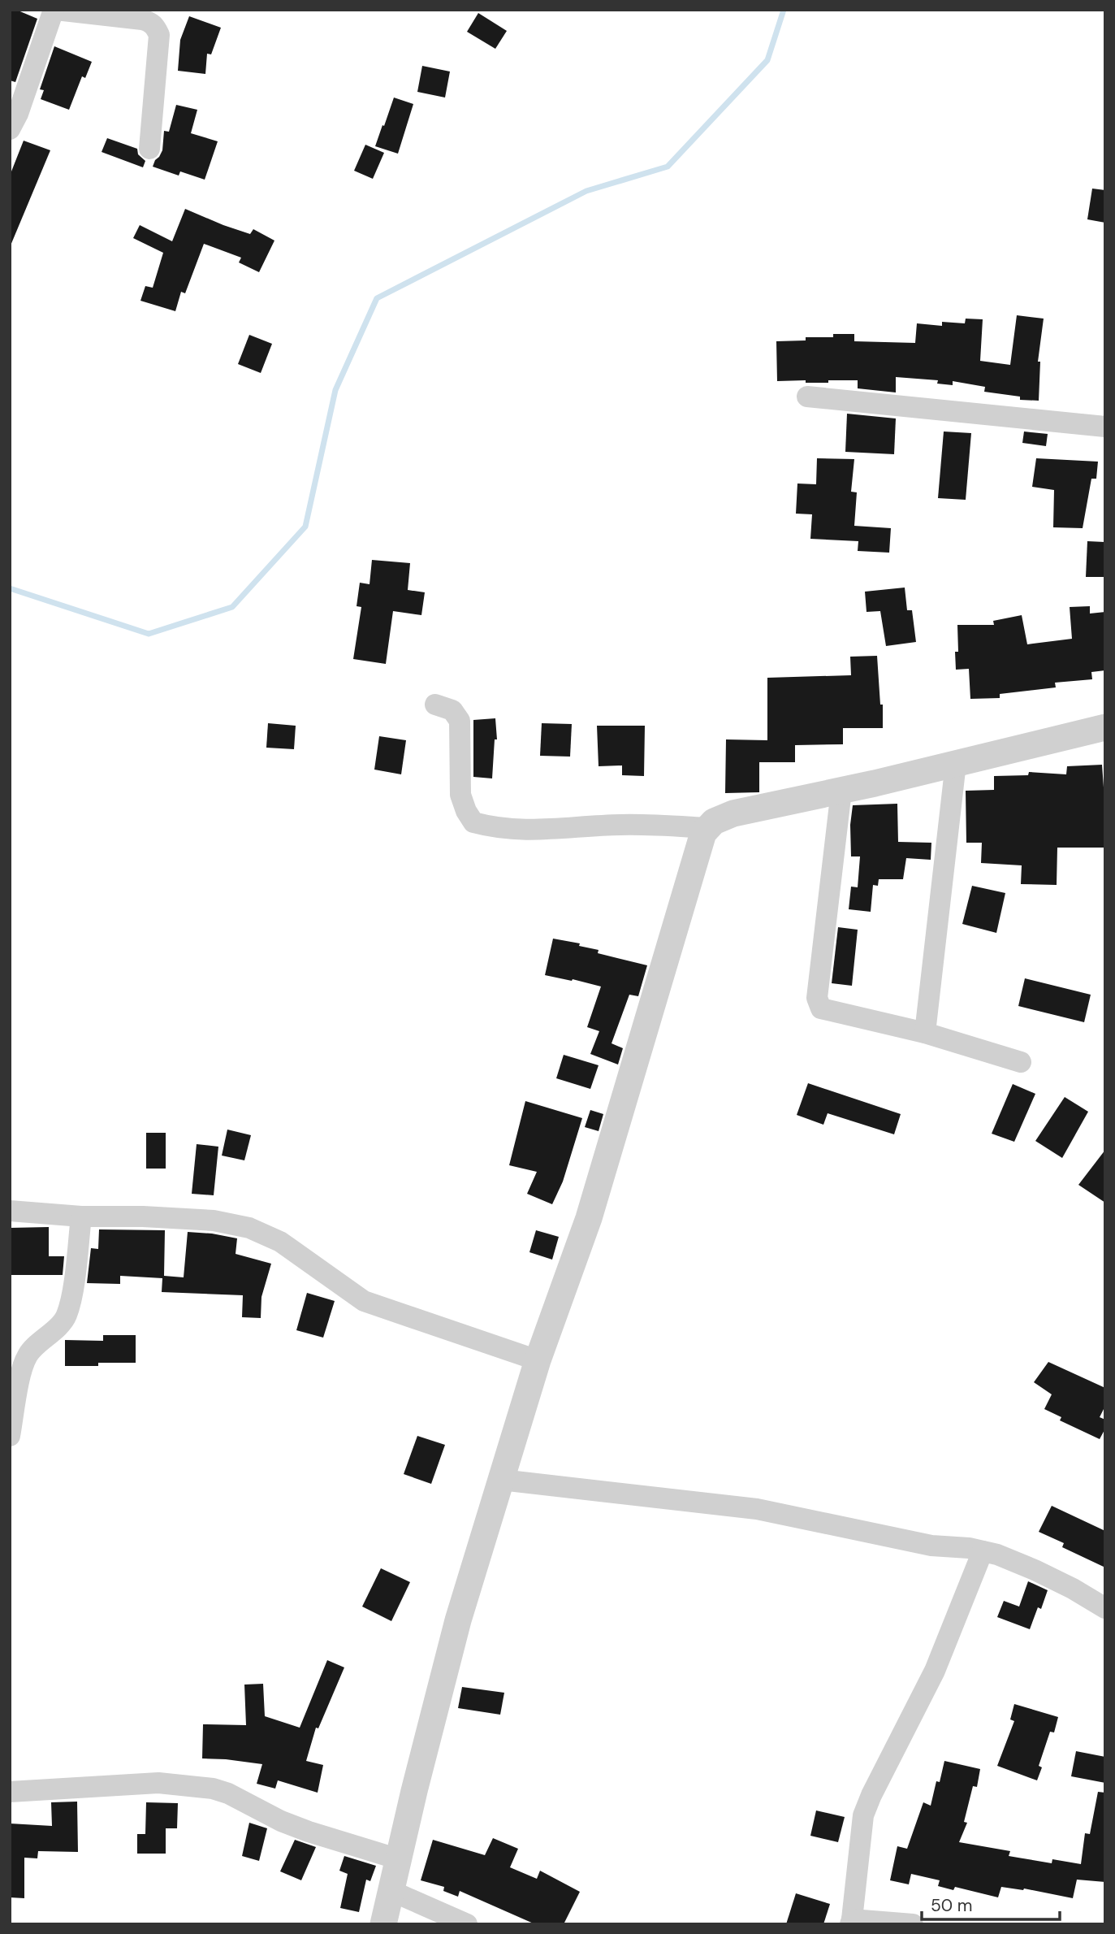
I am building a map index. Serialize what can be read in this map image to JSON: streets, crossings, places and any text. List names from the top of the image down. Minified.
{"scale_bar":"50 m"}
